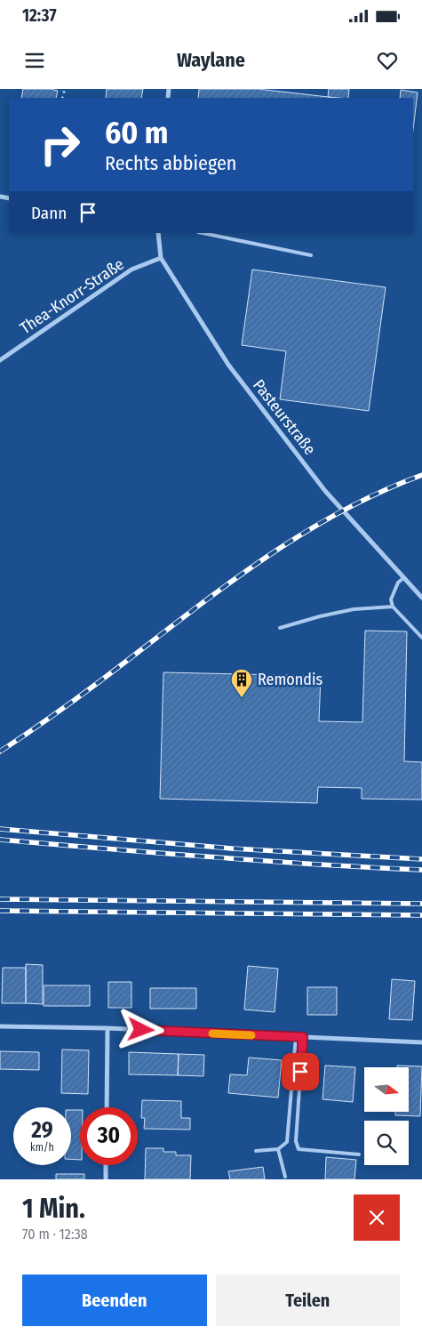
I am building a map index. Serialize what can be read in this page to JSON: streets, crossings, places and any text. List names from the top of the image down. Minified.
{"streets":{"street":["Thea-Knorr-Straße","Pasteurstraße"]},"crossings":[["Thea-Knorr-Straße","Pasteurstraße"]],"places":{"building":["Remondis"]},"north":"right","page":{"status":"12:37","header":"Waylane","turn":["60 m","Rechts abbiegen"],"then":"Dann","speed":"29 km/h","limit":"30","heading":["1 Min.","70 m · 12:38"],"buttons":["Beenden","Teilen"]}}
